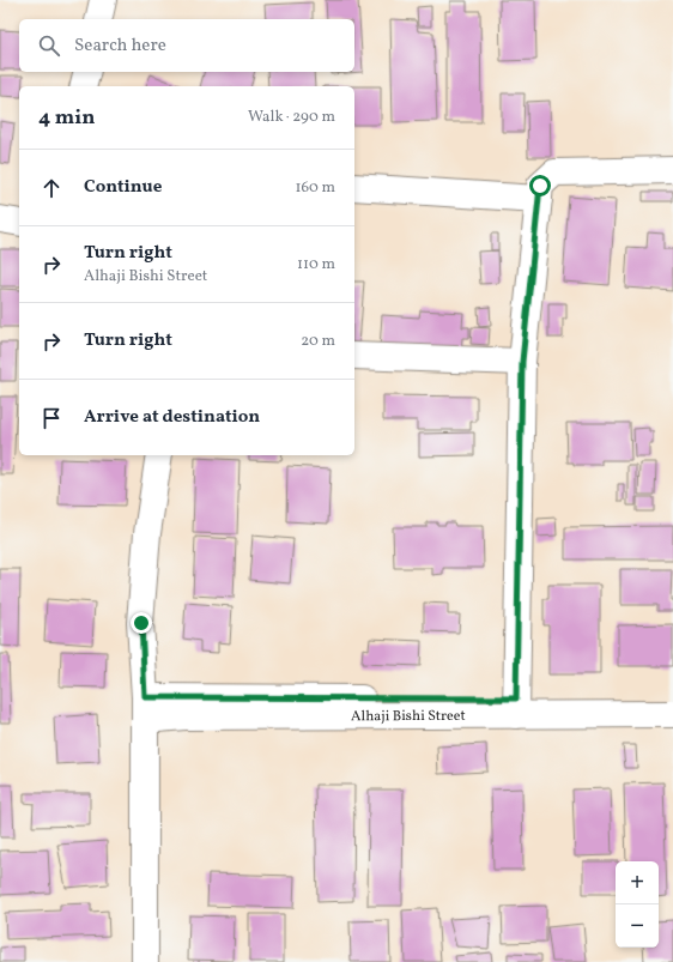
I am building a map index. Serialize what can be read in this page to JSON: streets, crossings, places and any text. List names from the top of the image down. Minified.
{"streets":{"street":["Alhaji Bishi Street"]},"page":{"search":"Search here","heading":["4 min","Walk · 290 m"],"list":[["Continue","160 m"],["Turn right","Alhaji Bishi Street","110 m"],["Turn right","20 m"],"Arrive at destination"],"map_buttons":["+","−"]}}
